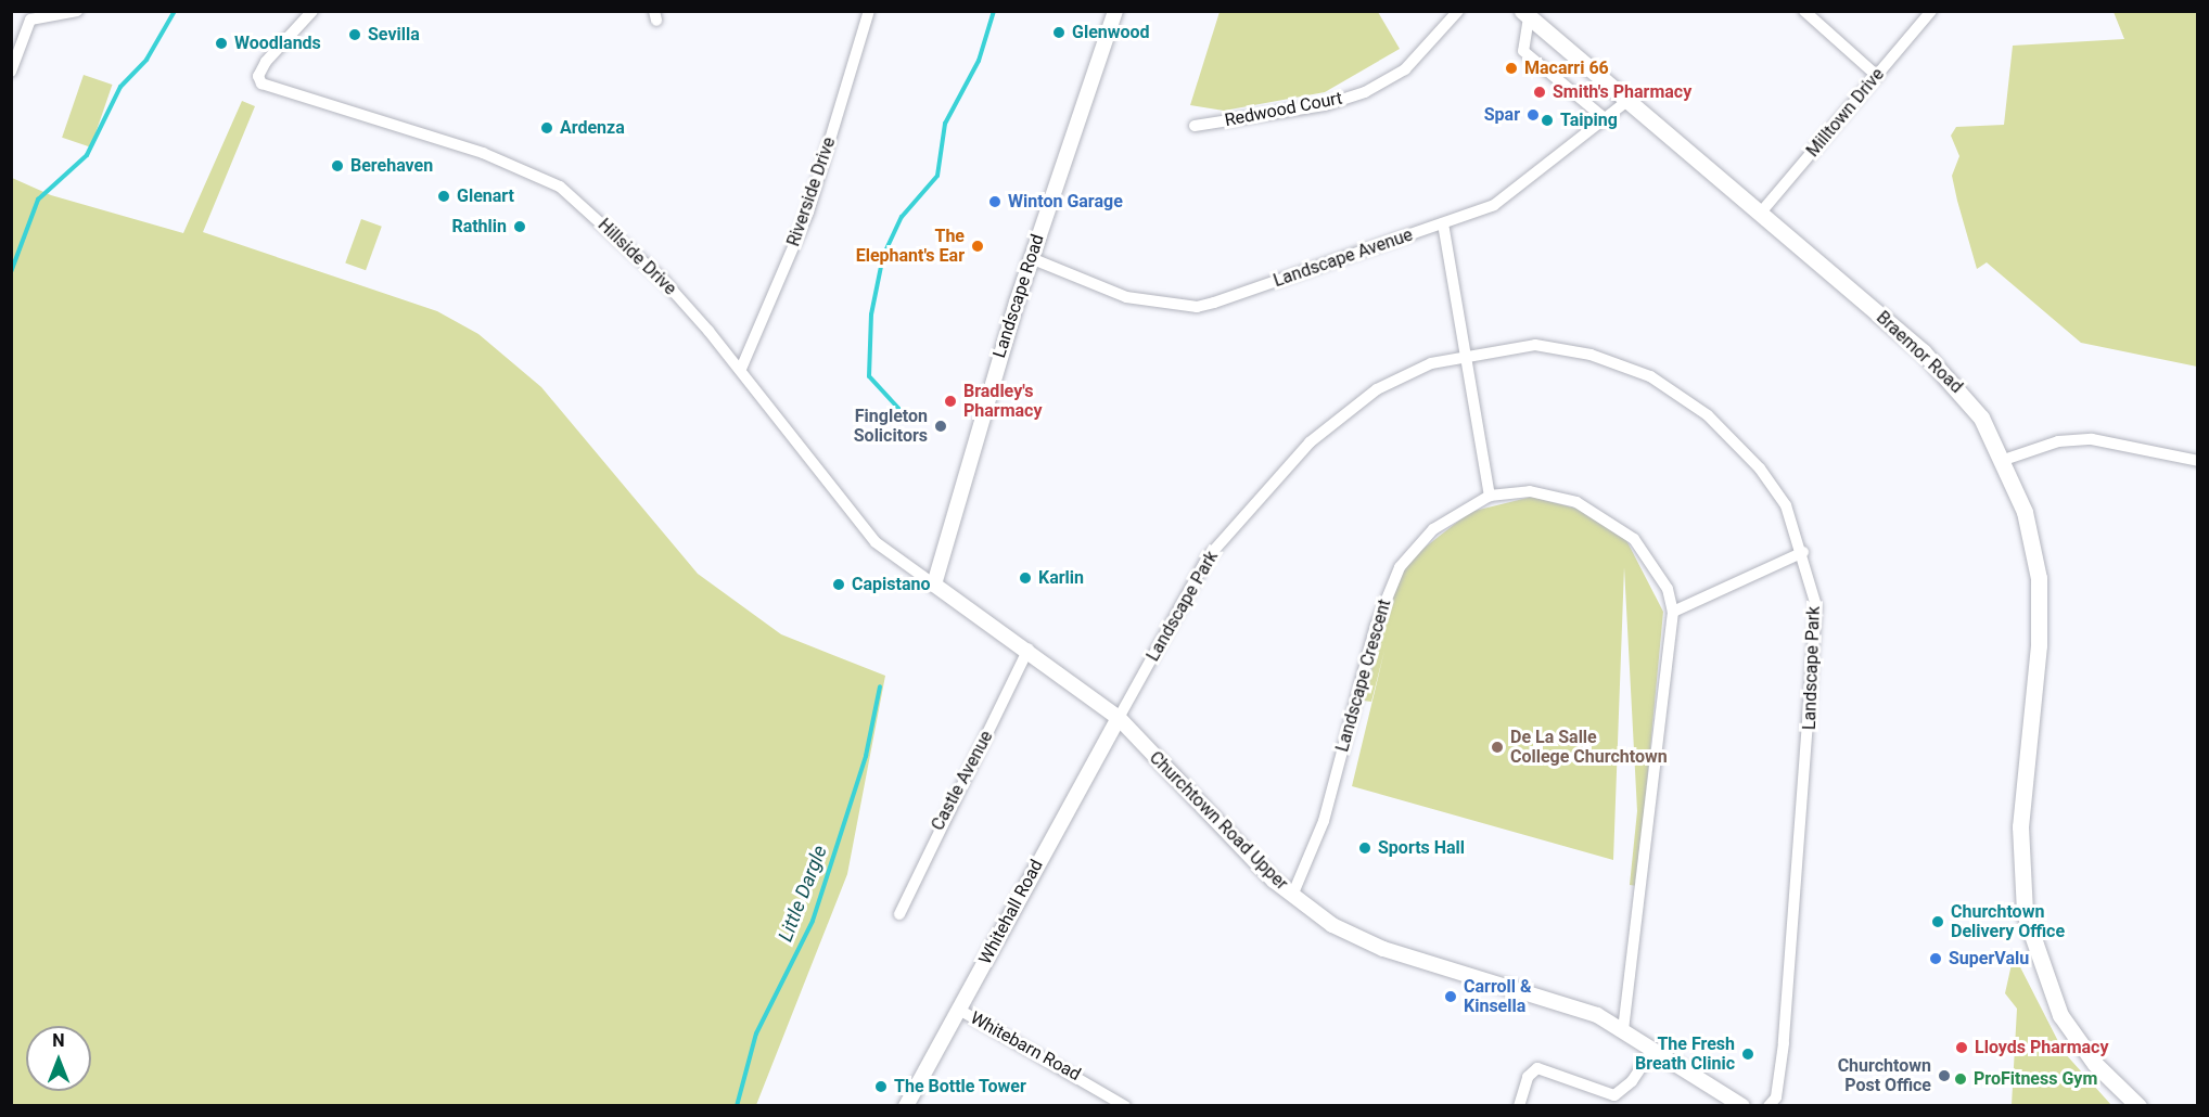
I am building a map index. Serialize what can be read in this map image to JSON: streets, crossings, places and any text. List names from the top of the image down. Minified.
{"streets":{"main road":["Braemor Road"],"street":["Redwood Court","Milltown Drive","Riverside Drive","Hillside Drive","Landscape Avenue","Landscape Road","Landscape Park","Landscape Crescent","Castle Avenue","Churchtown Road Upper","Whitehall Road","Whitebarn Road"]},"crossings":[["Milltown Drive","Braemor Road"],["Riverside Drive","Hillside Drive"],["Hillside Drive","Landscape Road"],["Hillside Drive","Churchtown Road Upper"],["Landscape Avenue","Landscape Road"],["Landscape Avenue","Braemor Road"],["Landscape Road","Churchtown Road Upper"],["Landscape Park","Churchtown Road Upper"],["Landscape Park","Whitehall Road"],["Landscape Crescent","Churchtown Road Upper"],["Castle Avenue","Churchtown Road Upper"],["Churchtown Road Upper","Whitehall Road"],["Whitehall Road","Whitebarn Road"]],"water":["Little Dargle"],"places":["Glenwood","Sevilla","Woodlands","Macarri 66","Smith's Pharmacy","Spar","Taiping","Ardenza","Berehaven","Glenart","Winton Garage","Rathlin","The Elephant's Ear","Bradley's Pharmacy","Fingleton Solicitors","Karlin","Capistano","De La Salle College Churchtown","Sports Hall","Churchtown Delivery Office","SuperValu","Carroll & Kinsella","Lloyds Pharmacy","The Fresh Breath Clinic","Churchtown Post Office","ProFitness Gym","The Bottle Tower"],"north":"top"}
